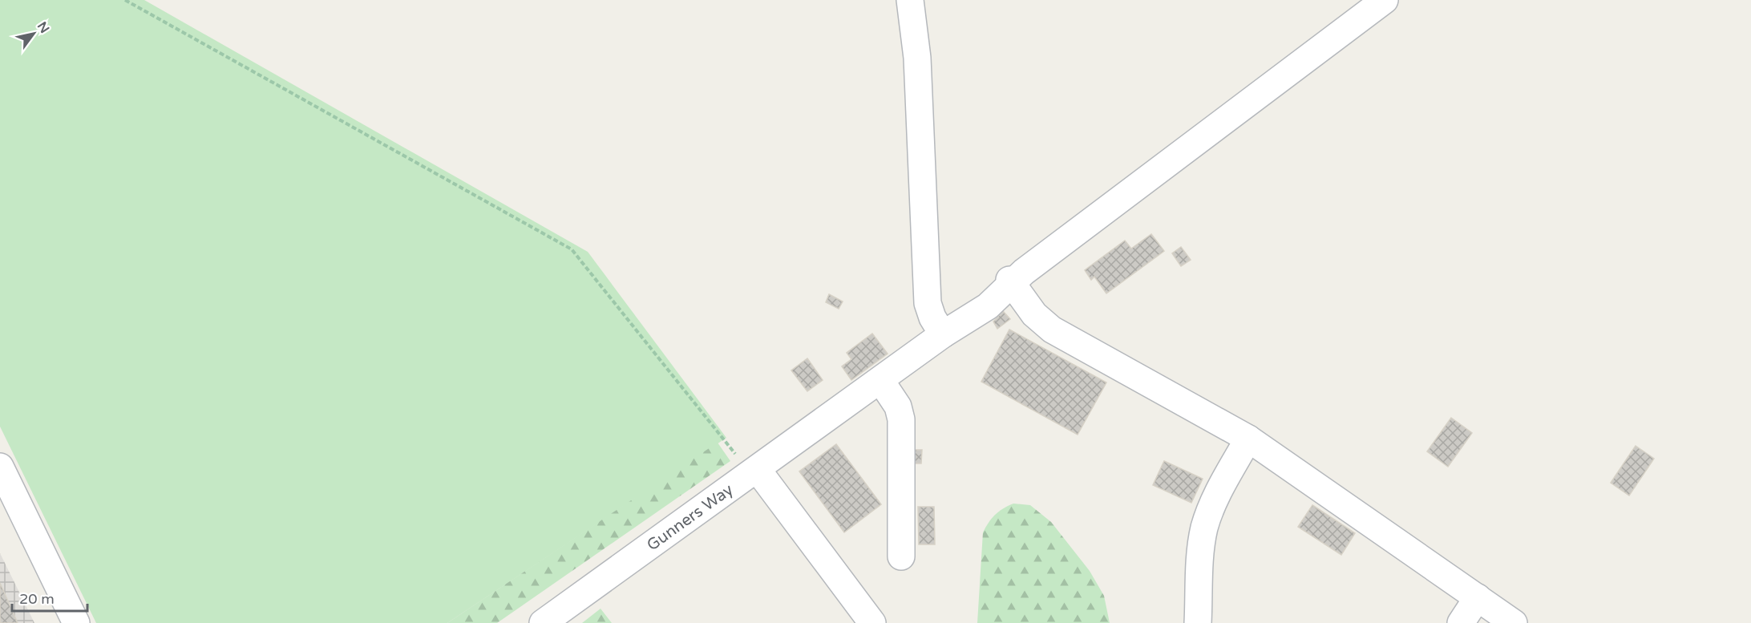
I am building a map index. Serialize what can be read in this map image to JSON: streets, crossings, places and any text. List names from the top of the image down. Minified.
{"streets":{"street":["Gunners Way"]},"scale_bar":"20 m","north":"top right"}
